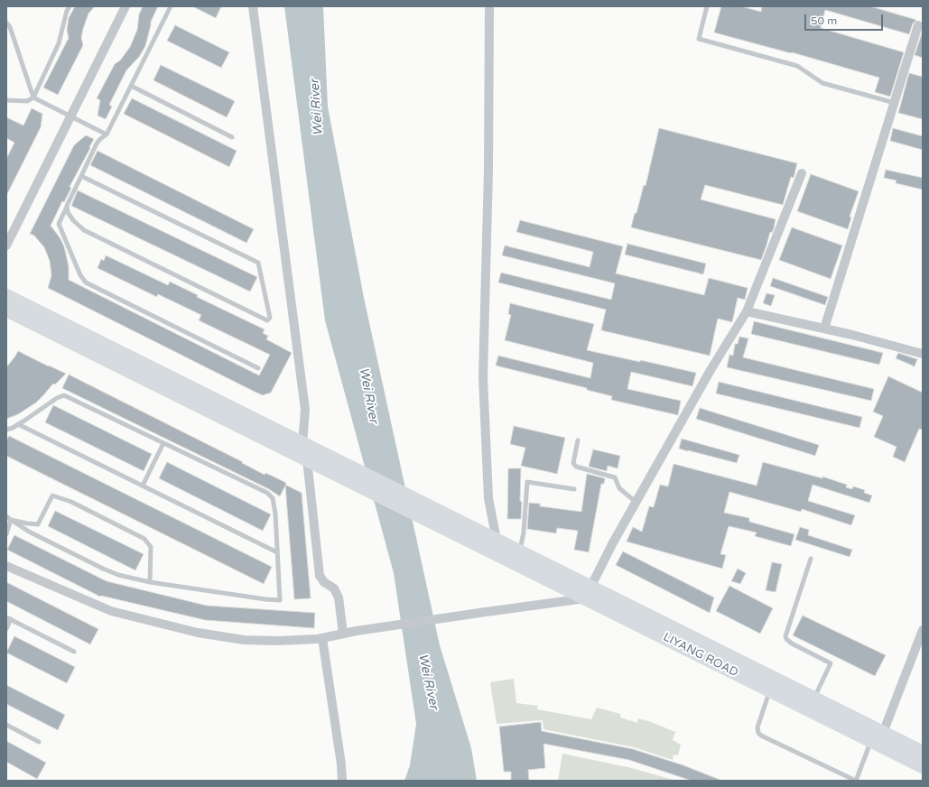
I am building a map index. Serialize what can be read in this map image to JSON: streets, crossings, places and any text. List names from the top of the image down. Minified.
{"streets":{"main road":["LIYANG ROAD"]},"water":["Wei River"],"scale_bar":"50 m"}
